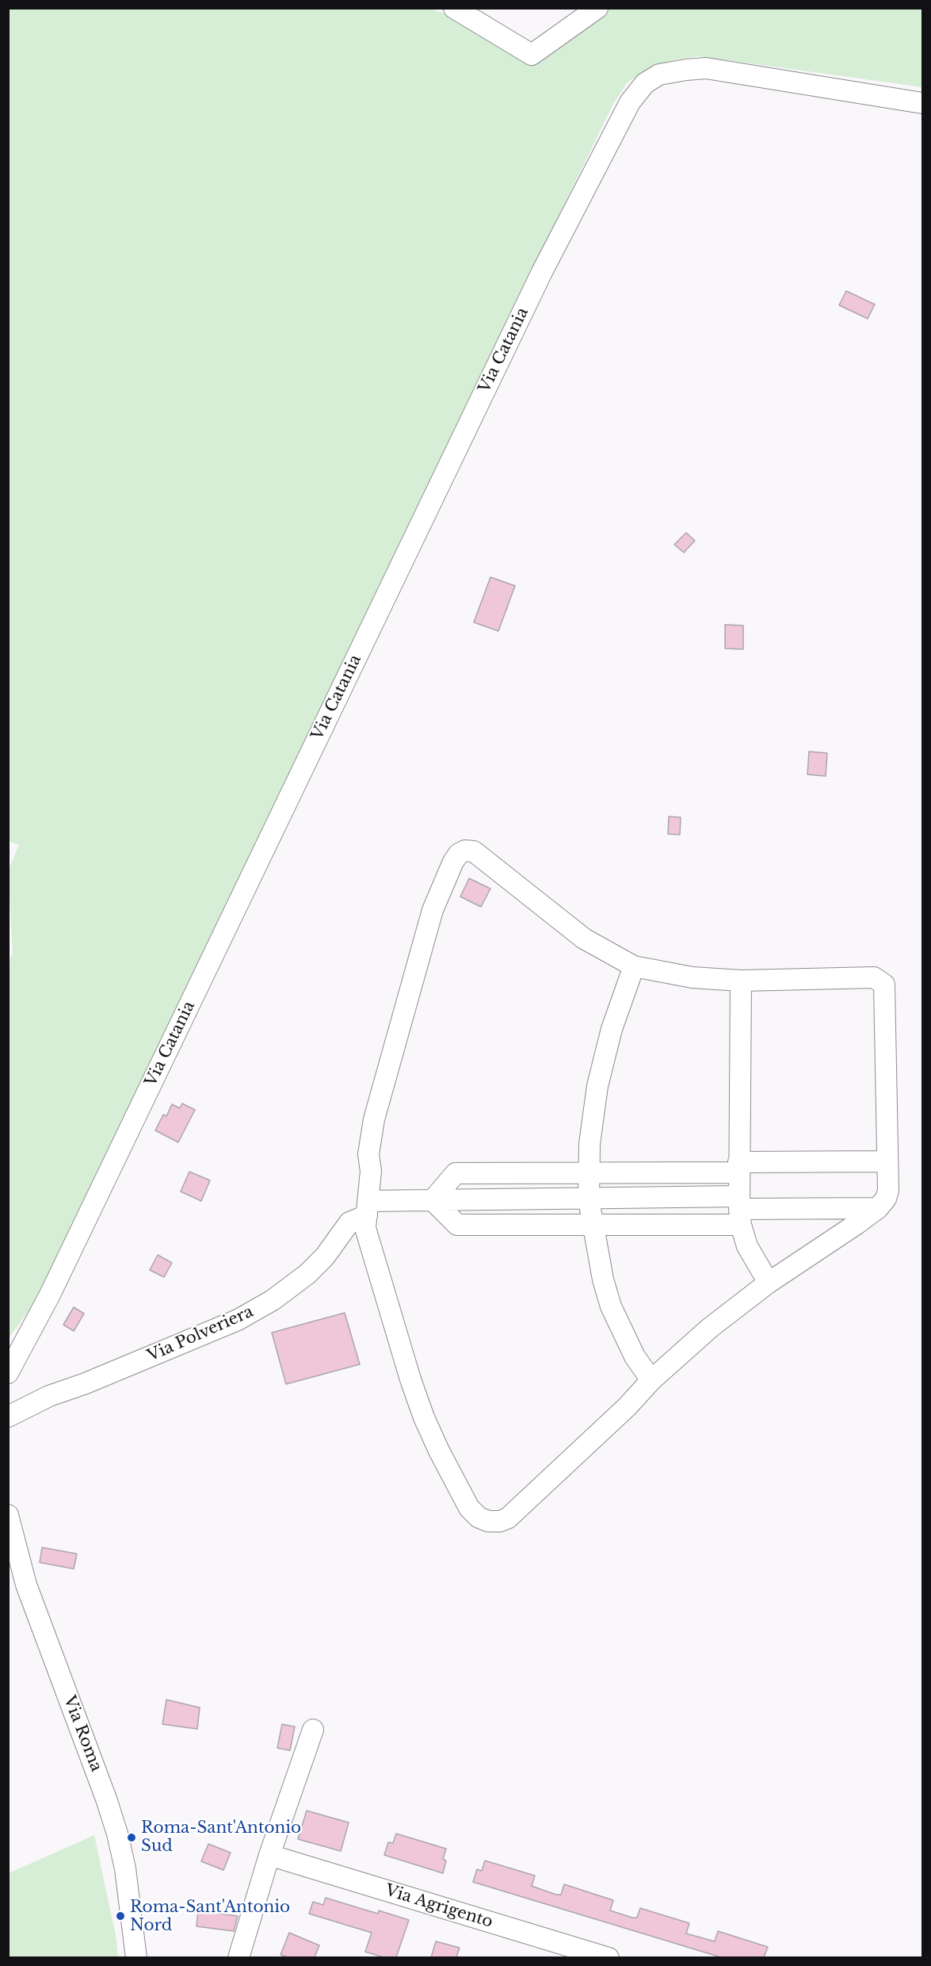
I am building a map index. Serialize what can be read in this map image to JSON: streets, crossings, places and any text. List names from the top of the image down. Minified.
{"streets":{"street":["Via Catania","Via Polveriera","Via Roma","Via Agrigento"]},"places":["Roma-Sant'Antonio Sud","Roma-Sant'Antonio Nord"]}
